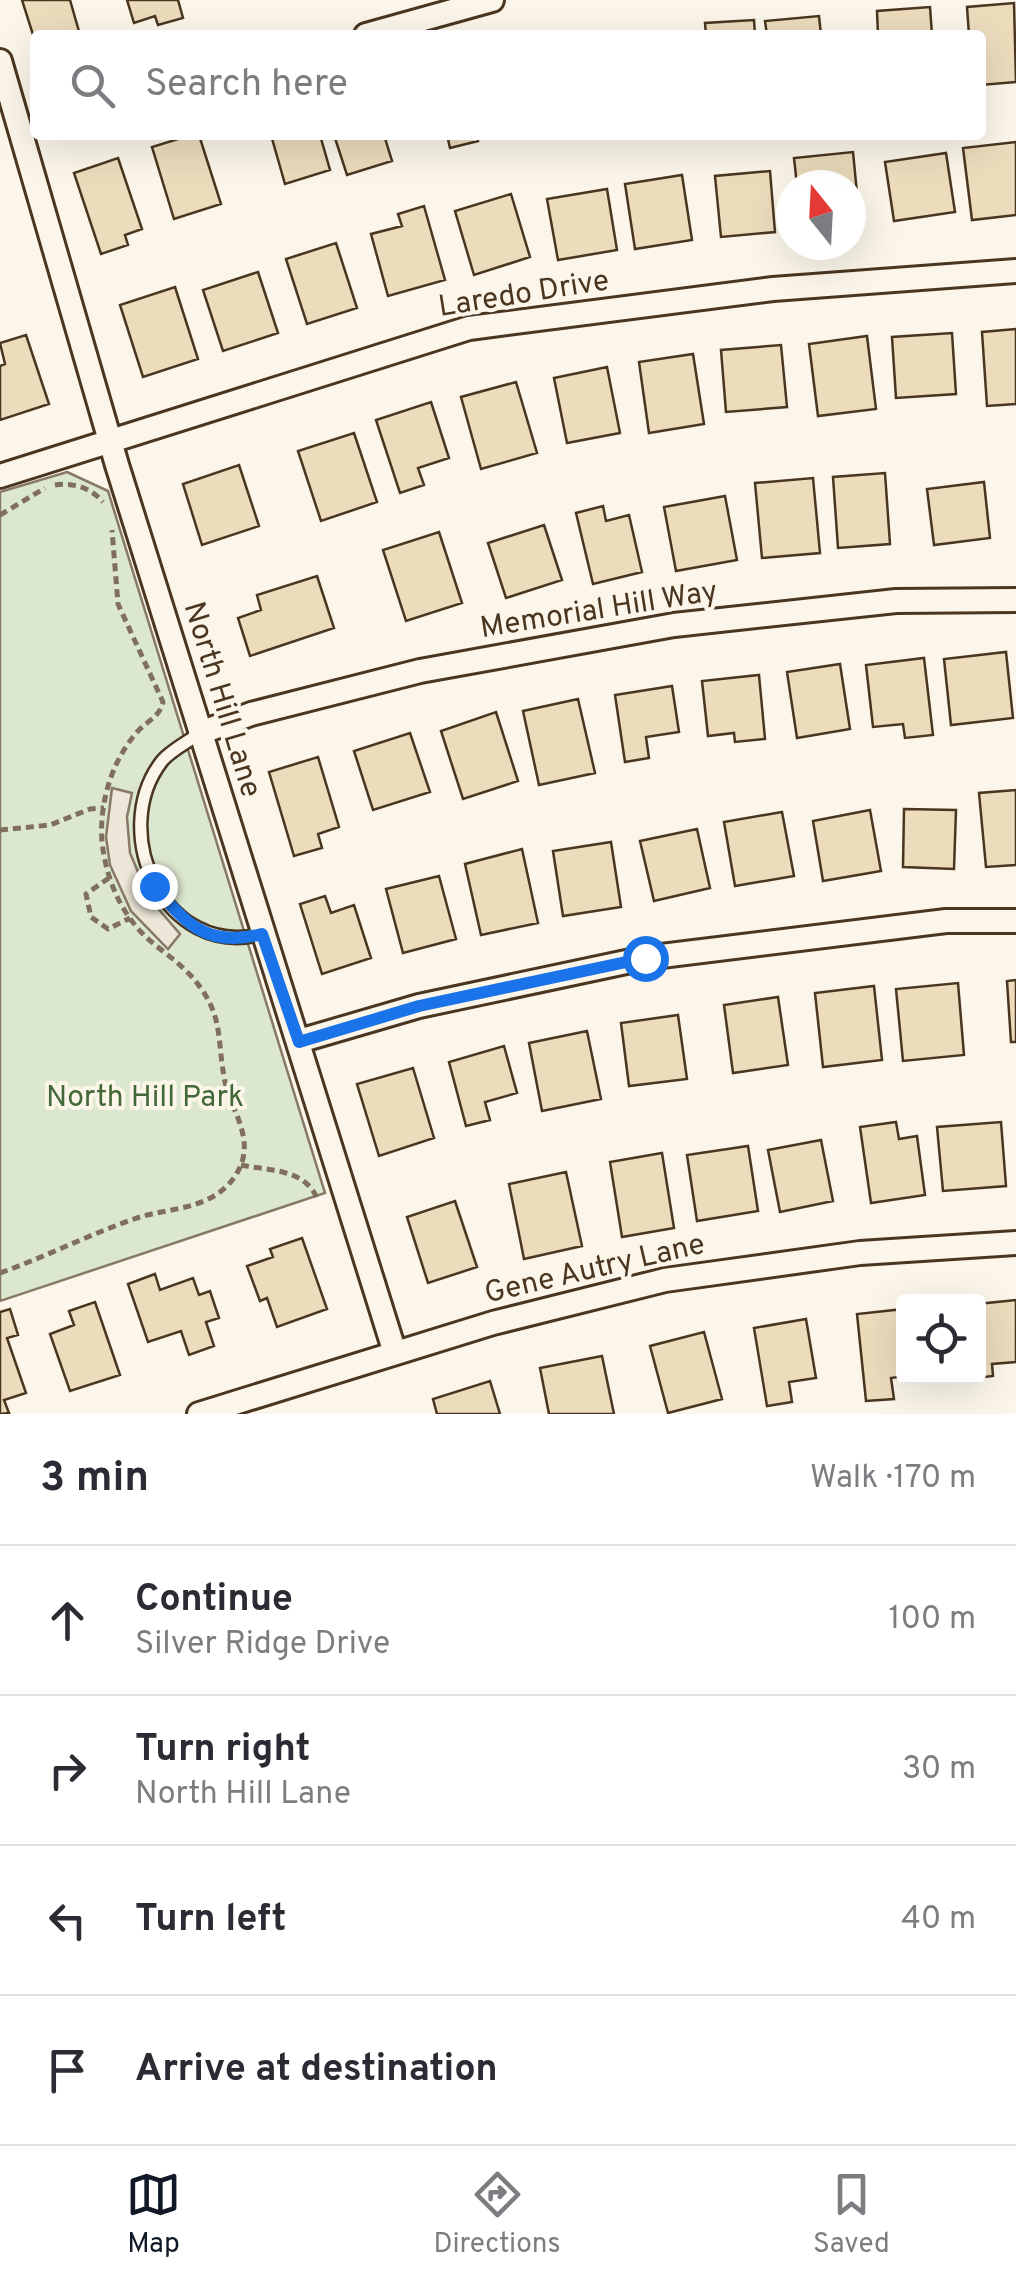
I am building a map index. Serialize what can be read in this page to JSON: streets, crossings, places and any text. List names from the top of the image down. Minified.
{"streets":{"street":["Laredo Drive","Memorial Hill Way","North Hill Lane","Gene Autry Lane"]},"crossings":[["Laredo Drive","North Hill Lane"],["Memorial Hill Way","North Hill Lane"],["North Hill Lane","Gene Autry Lane"]],"parks":["North Hill Park"],"north":"top","page":{"search":"Search here","heading":["3 min","Walk · 170 m"],"list":[["Continue","Silver Ridge Drive","100 m"],["Turn right","North Hill Lane","30 m"],["Turn left","40 m"],"Arrive at destination"],"nav":["Map","Directions","Saved"]}}
